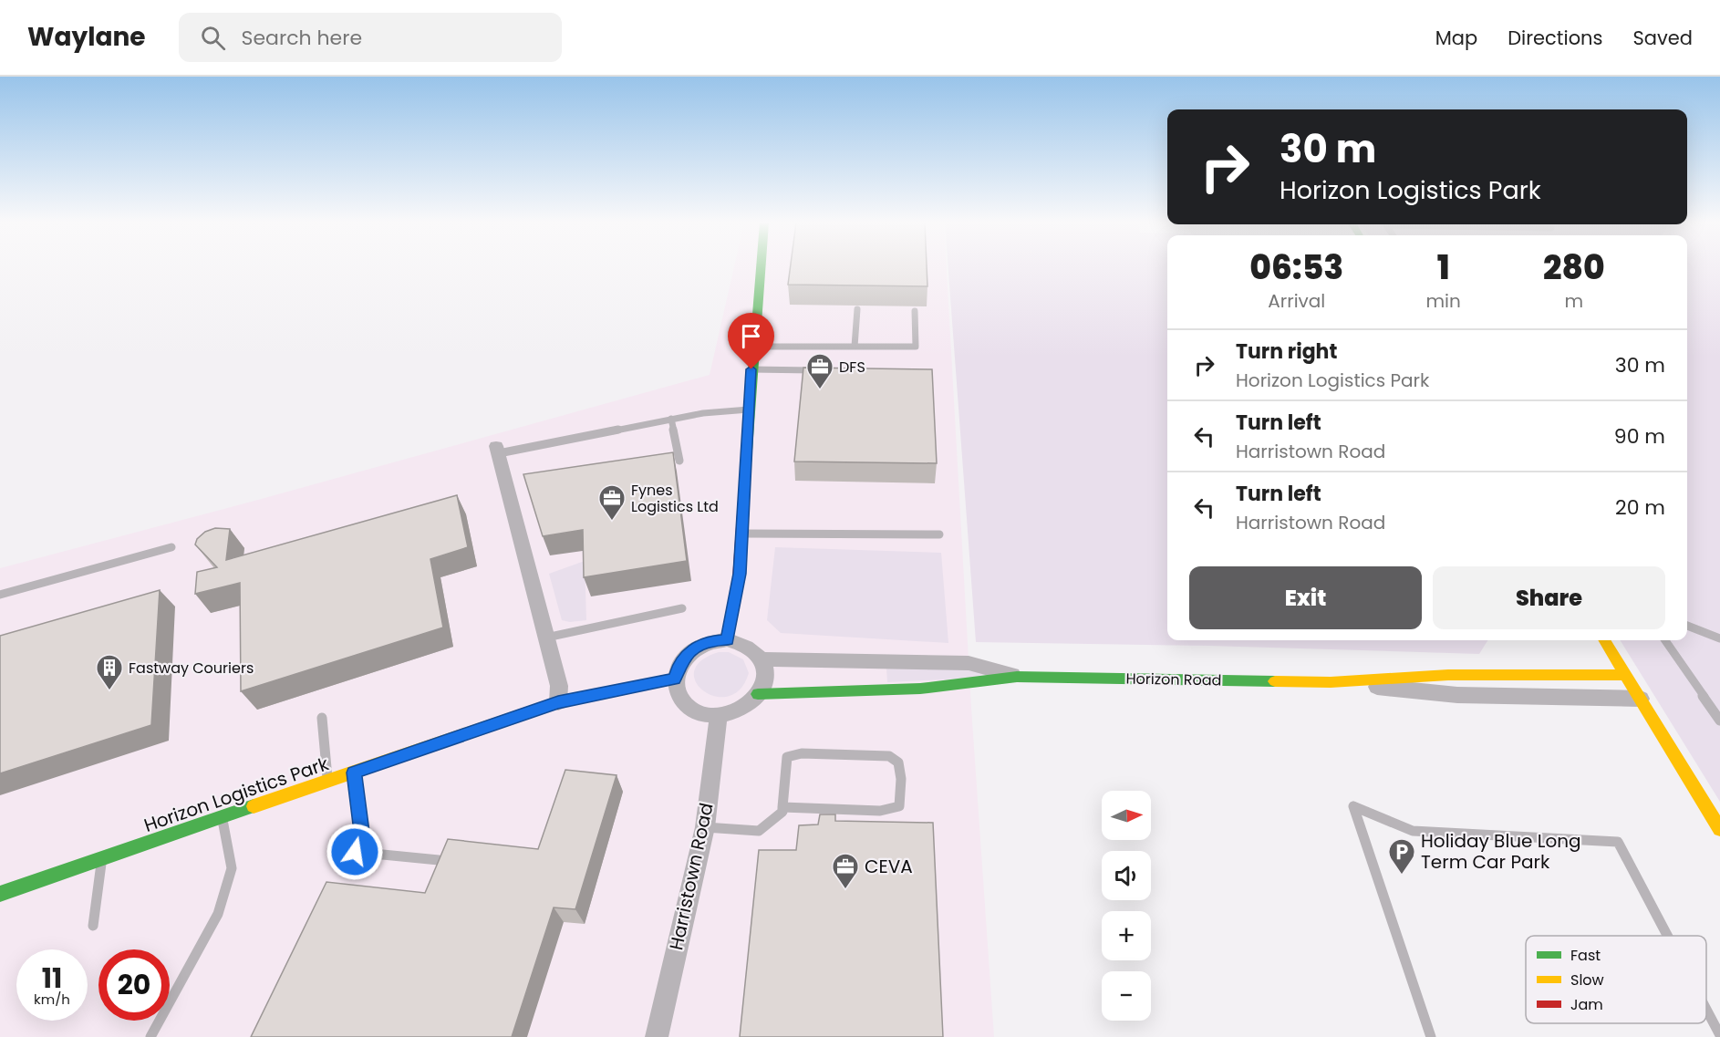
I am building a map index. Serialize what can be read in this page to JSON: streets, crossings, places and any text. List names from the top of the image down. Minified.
{"streets":{"street":["Horizon Road","Horizon Logistics Park","Harristown Road"]},"crossings":[["Horizon Road","Horizon Logistics Park"],["Horizon Road","Harristown Road"],["Horizon Logistics Park","Harristown Road"]],"places":{"office":["DFS","Fynes Logistics Ltd","CEVA"],"building":["Fastway Couriers"],"parking":["Holiday Blue Long Term Car Park"]},"legend":["Fast","Slow","Jam"],"north":"right","page":{"header":"Waylane","search":"Search here","nav":["Map","Directions","Saved"],"turn":["30 m","Horizon Logistics Park"],"eta":["06:53","Arrival","1","min","280","m"],"list":[{"name":"Turn right","note":"Horizon Logistics Park","value":"30 m"},{"name":"Turn left","note":"Harristown Road","value":"90 m"},{"name":"Turn left","note":"Harristown Road","value":"20 m"}],"buttons":["Exit","Share"],"map_buttons":["+","−"],"speed":"11 km/h","limit":"20"}}
